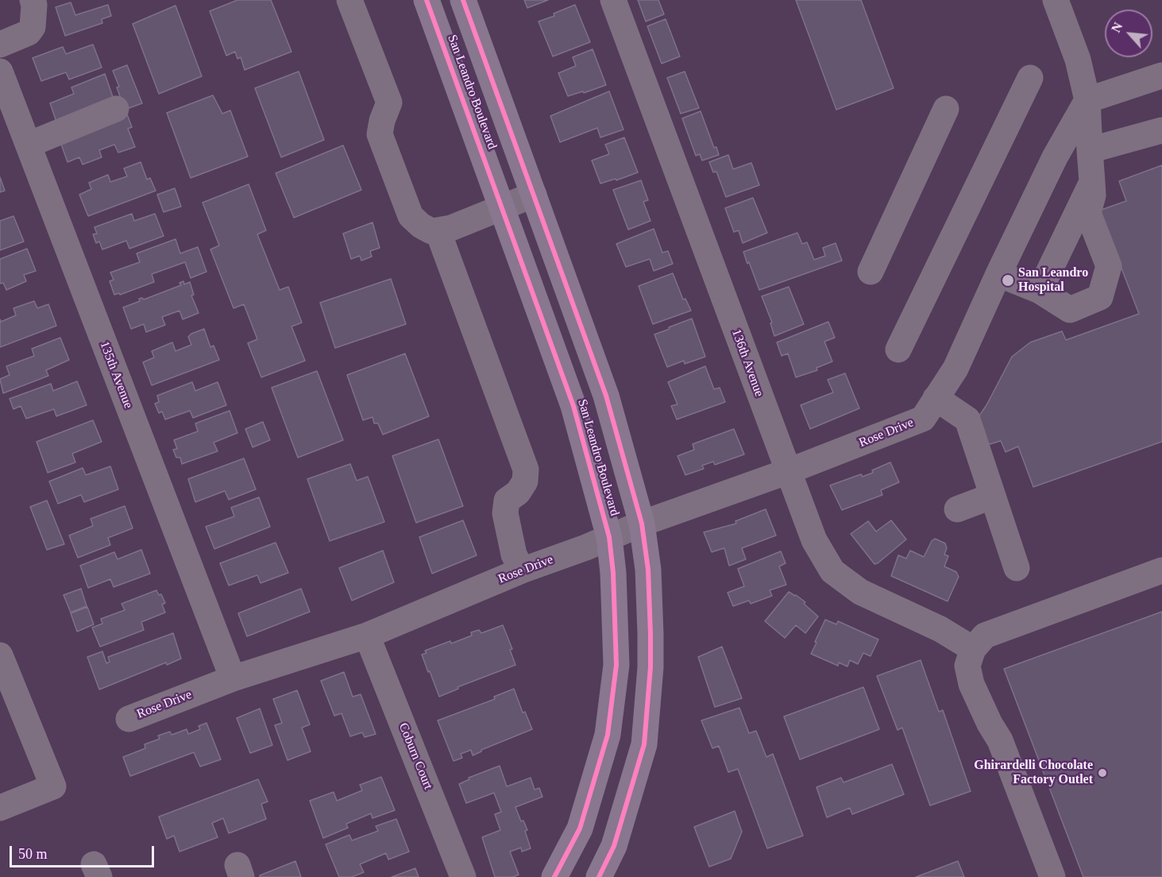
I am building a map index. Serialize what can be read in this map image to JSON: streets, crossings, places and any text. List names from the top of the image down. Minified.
{"streets":{"main road":["San Leandro Boulevard"],"street":["136th Avenue","135th Avenue","Rose Drive","Coburn Court"]},"crossings":[["San Leandro Boulevard","Rose Drive"],["136th Avenue","Rose Drive"],["135th Avenue","Rose Drive"],["Rose Drive","Coburn Court"]],"places":["San Leandro Hospital","Ghirardelli Chocolate Factory Outlet"],"scale_bar":"50 m","north":"top left"}
